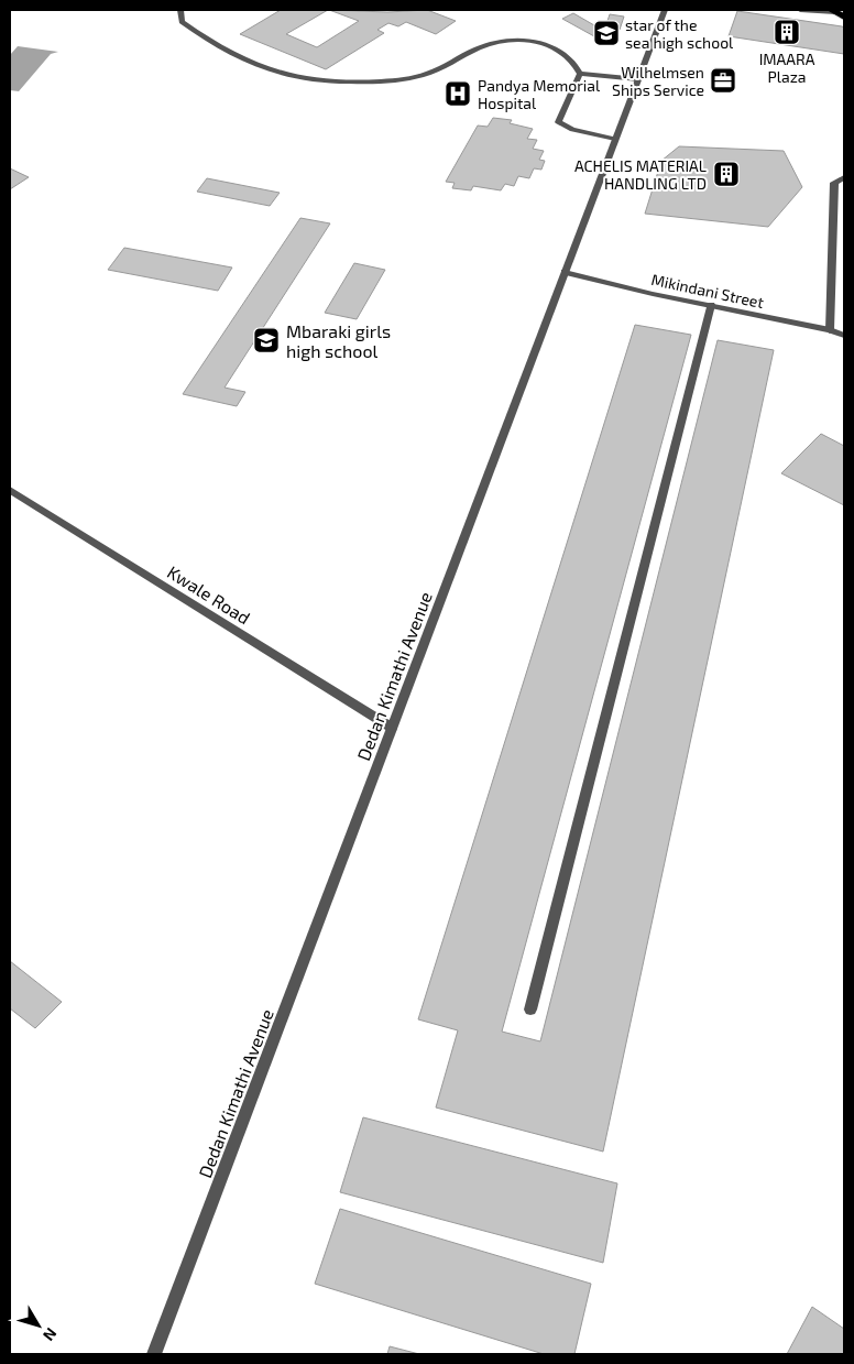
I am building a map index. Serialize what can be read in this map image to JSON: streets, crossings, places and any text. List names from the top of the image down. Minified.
{"streets":{"street":["Mikindani Street","Kwale Road","Dedan Kimathi Avenue"]},"crossings":[["Mikindani Street","Dedan Kimathi Avenue"],["Kwale Road","Dedan Kimathi Avenue"]],"places":{"building":["IMAARA Plaza","ACHELIS MATERIAL HANDLING LTD"],"school or university":["star of the sea high school","Mbaraki girls high school"],"office":["Wilhelmsen Ships Service"],"hospital":["Pandya Memorial Hospital"]},"north":"bottom right"}
